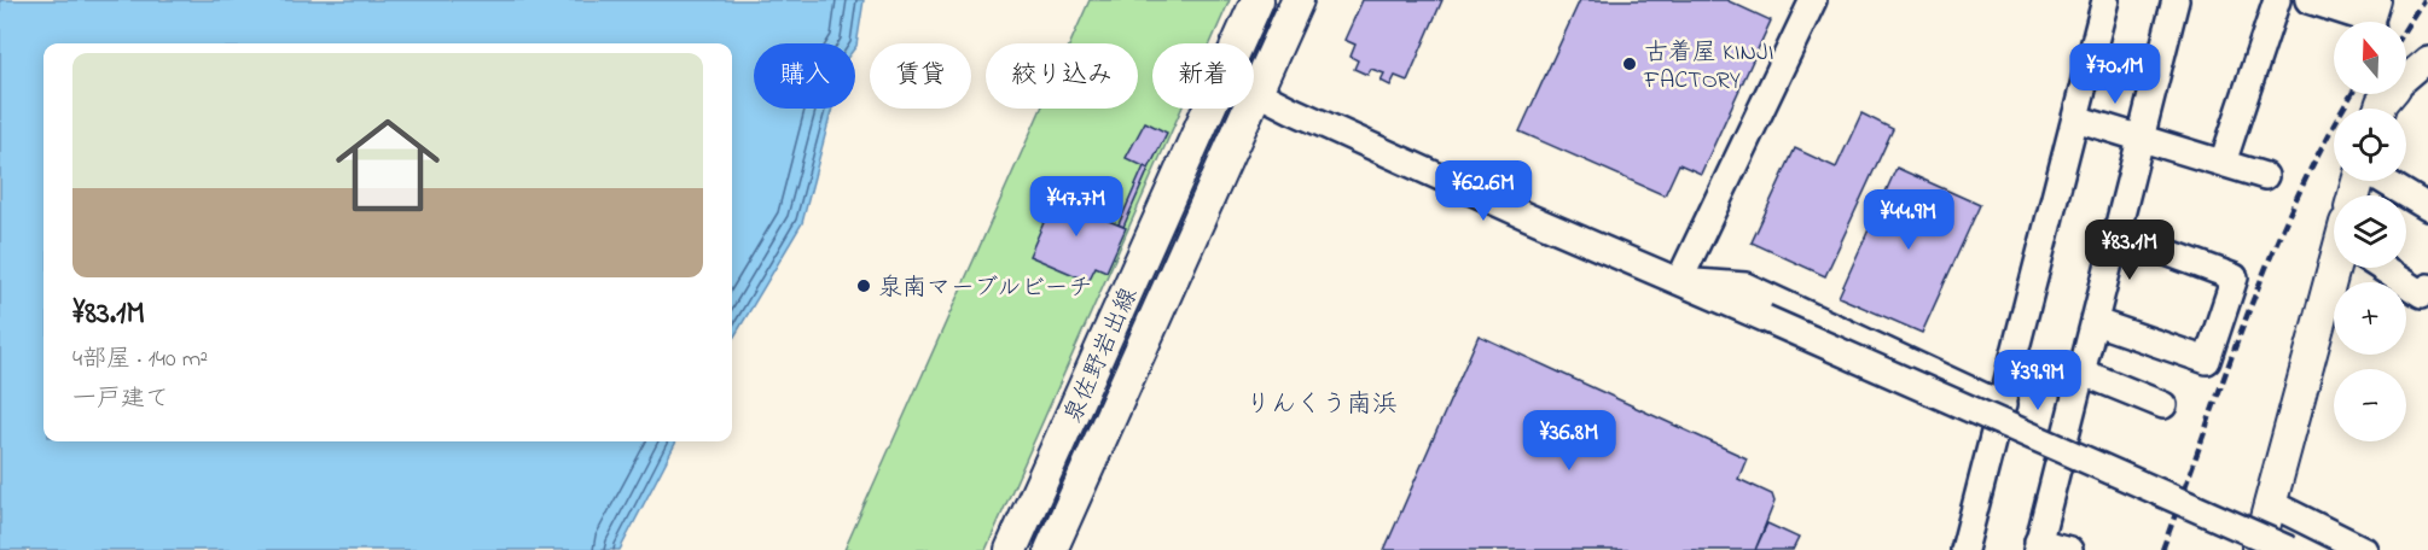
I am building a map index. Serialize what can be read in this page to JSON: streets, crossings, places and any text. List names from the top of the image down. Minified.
{"streets":{"main road":["泉佐野岩出線"]},"districts":["りんくう南浜"],"places":["古着屋 KINJI FACTORY","泉南マーブルビーチ"],"north":"top","page":{"map_buttons":["+","−"],"price":["¥70.1M","¥62.6M","¥47.7M","¥44.9M","¥83.1M","¥39.9M","¥36.8M"],"chip":["購入","賃貸","絞り込み","新着"],"list":[{"name":"¥83.1M","note":"4部屋 · 140 m² · 一戸建て"}]}}
